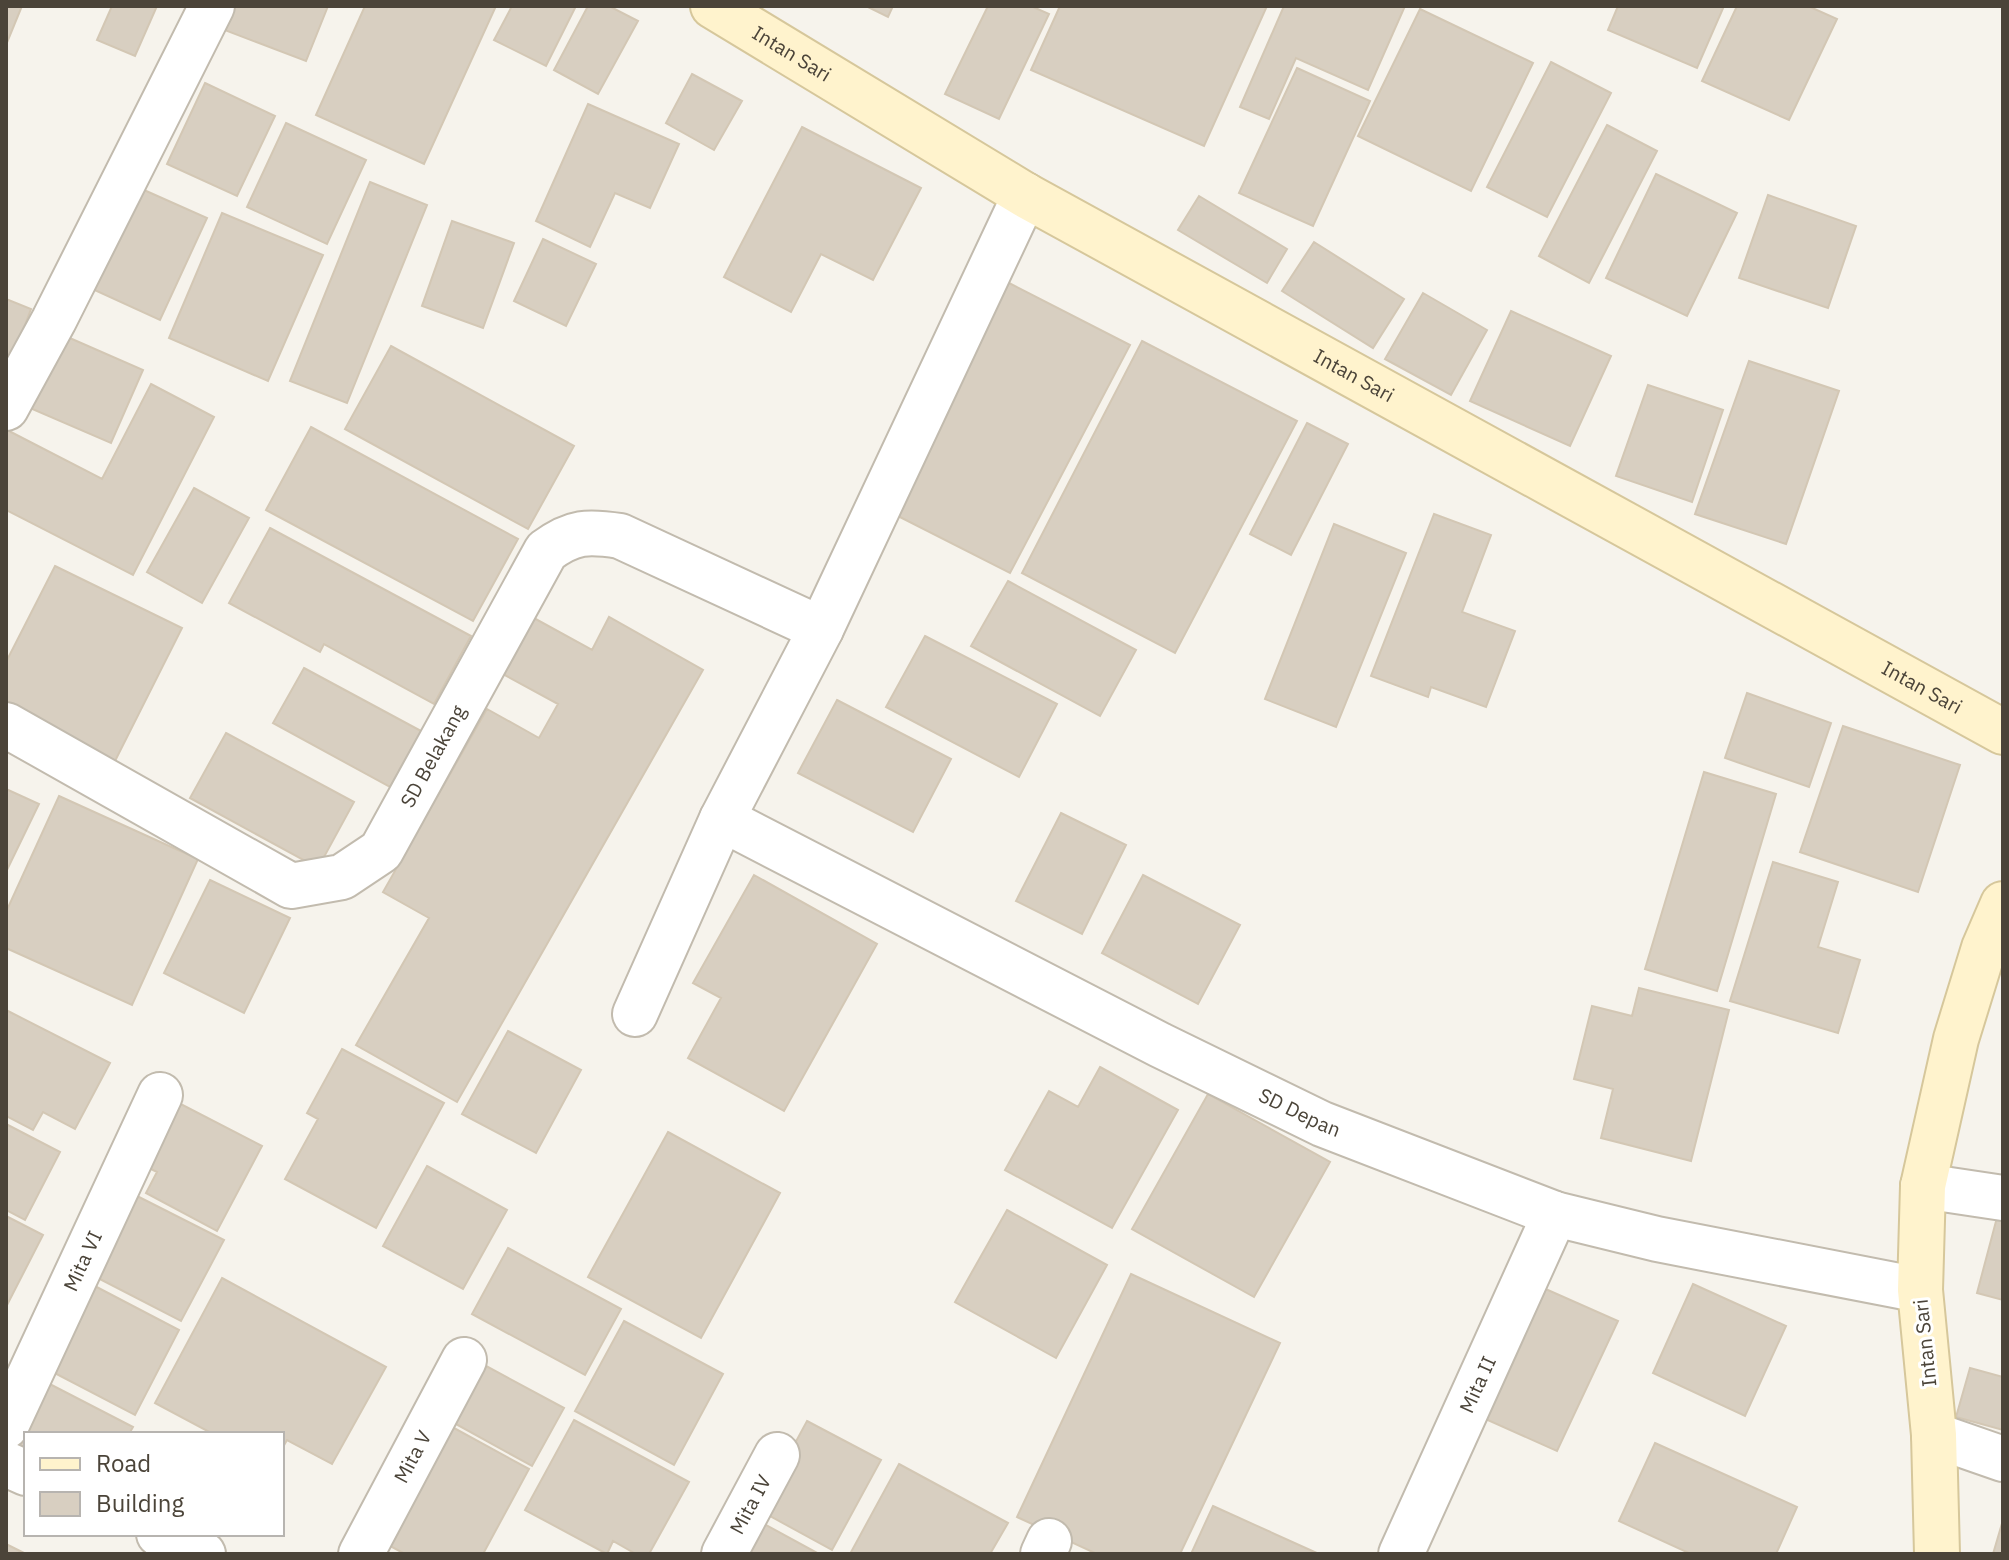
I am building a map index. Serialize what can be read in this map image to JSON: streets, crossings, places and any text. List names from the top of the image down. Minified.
{"streets":{"street":["Intan Sari","SD Belakang","SD Depan","Mita VI","Mita II","Mita V","Mita IV"]},"crossings":[["Intan Sari","SD Depan"],["SD Depan","Mita II"]],"legend":["Road","Building"]}
